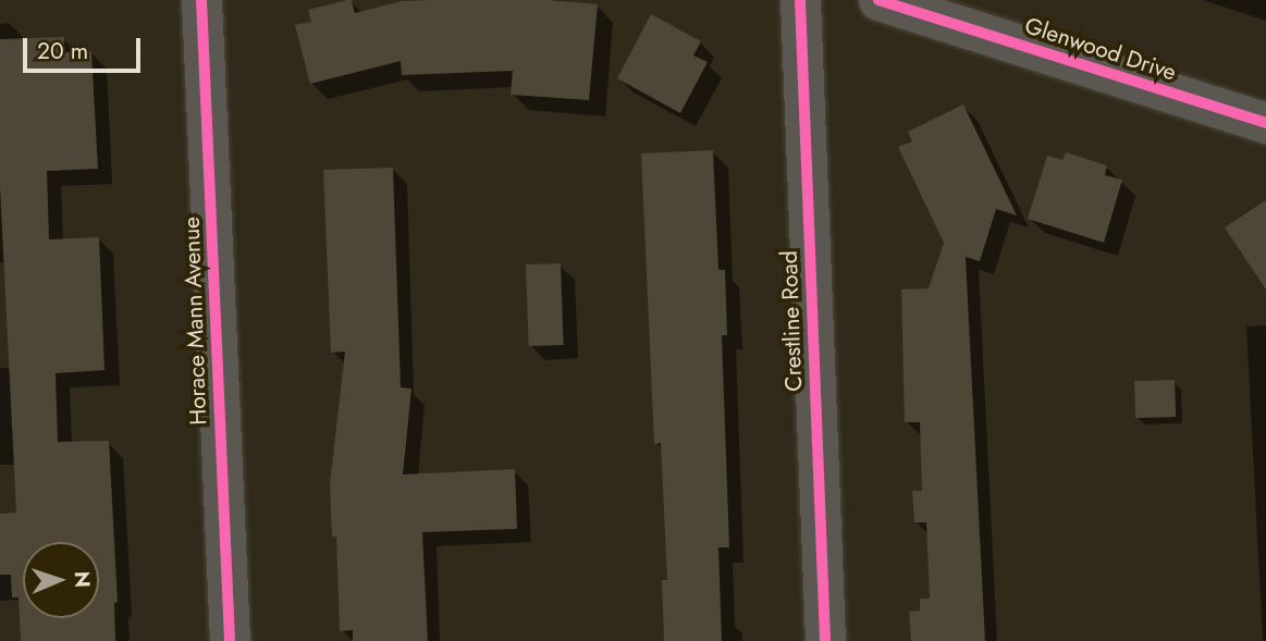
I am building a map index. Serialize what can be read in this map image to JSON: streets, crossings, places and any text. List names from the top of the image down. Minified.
{"streets":{"street":["Glenwood Drive","Horace Mann Avenue","Crestline Road"]},"scale_bar":"20 m","north":"right"}
